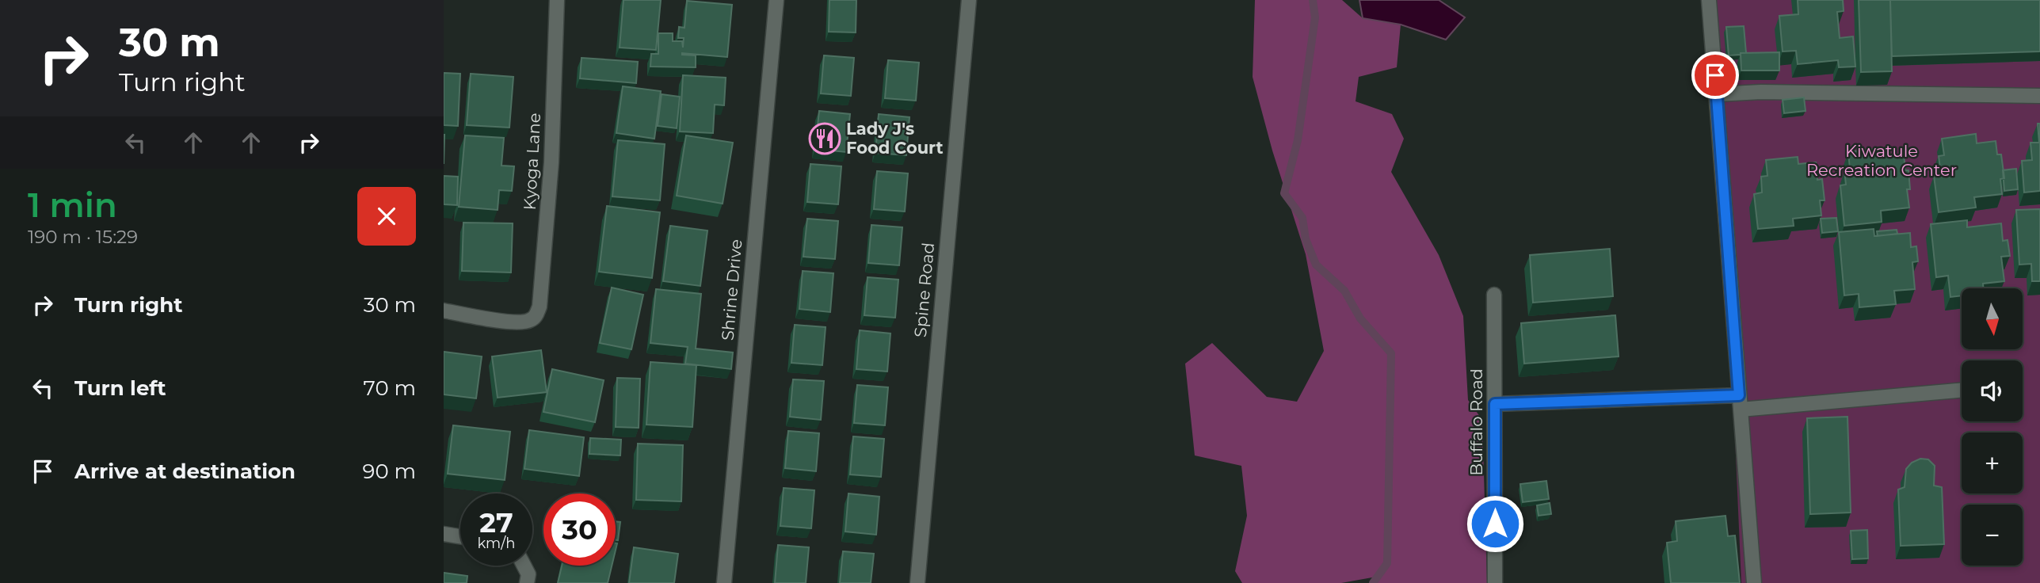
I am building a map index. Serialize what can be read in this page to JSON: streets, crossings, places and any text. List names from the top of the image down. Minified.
{"streets":{"street":["Kyoga Lane","Shrine Drive","Spine Road","Buffalo Road"]},"parks":["Kiwatule Recreation Center"],"places":{"restaurant":["Lady J's Food Court"]},"north":"bottom","page":{"turn":["30 m","Turn right"],"heading":["1 min","190 m · 15:29"],"list":[{"name":"Turn right","value":"30 m"},{"name":"Turn left","value":"70 m"},{"name":"Arrive at destination","value":"90 m"}],"map_buttons":["+","−"],"speed":"27 km/h","limit":"30"}}
